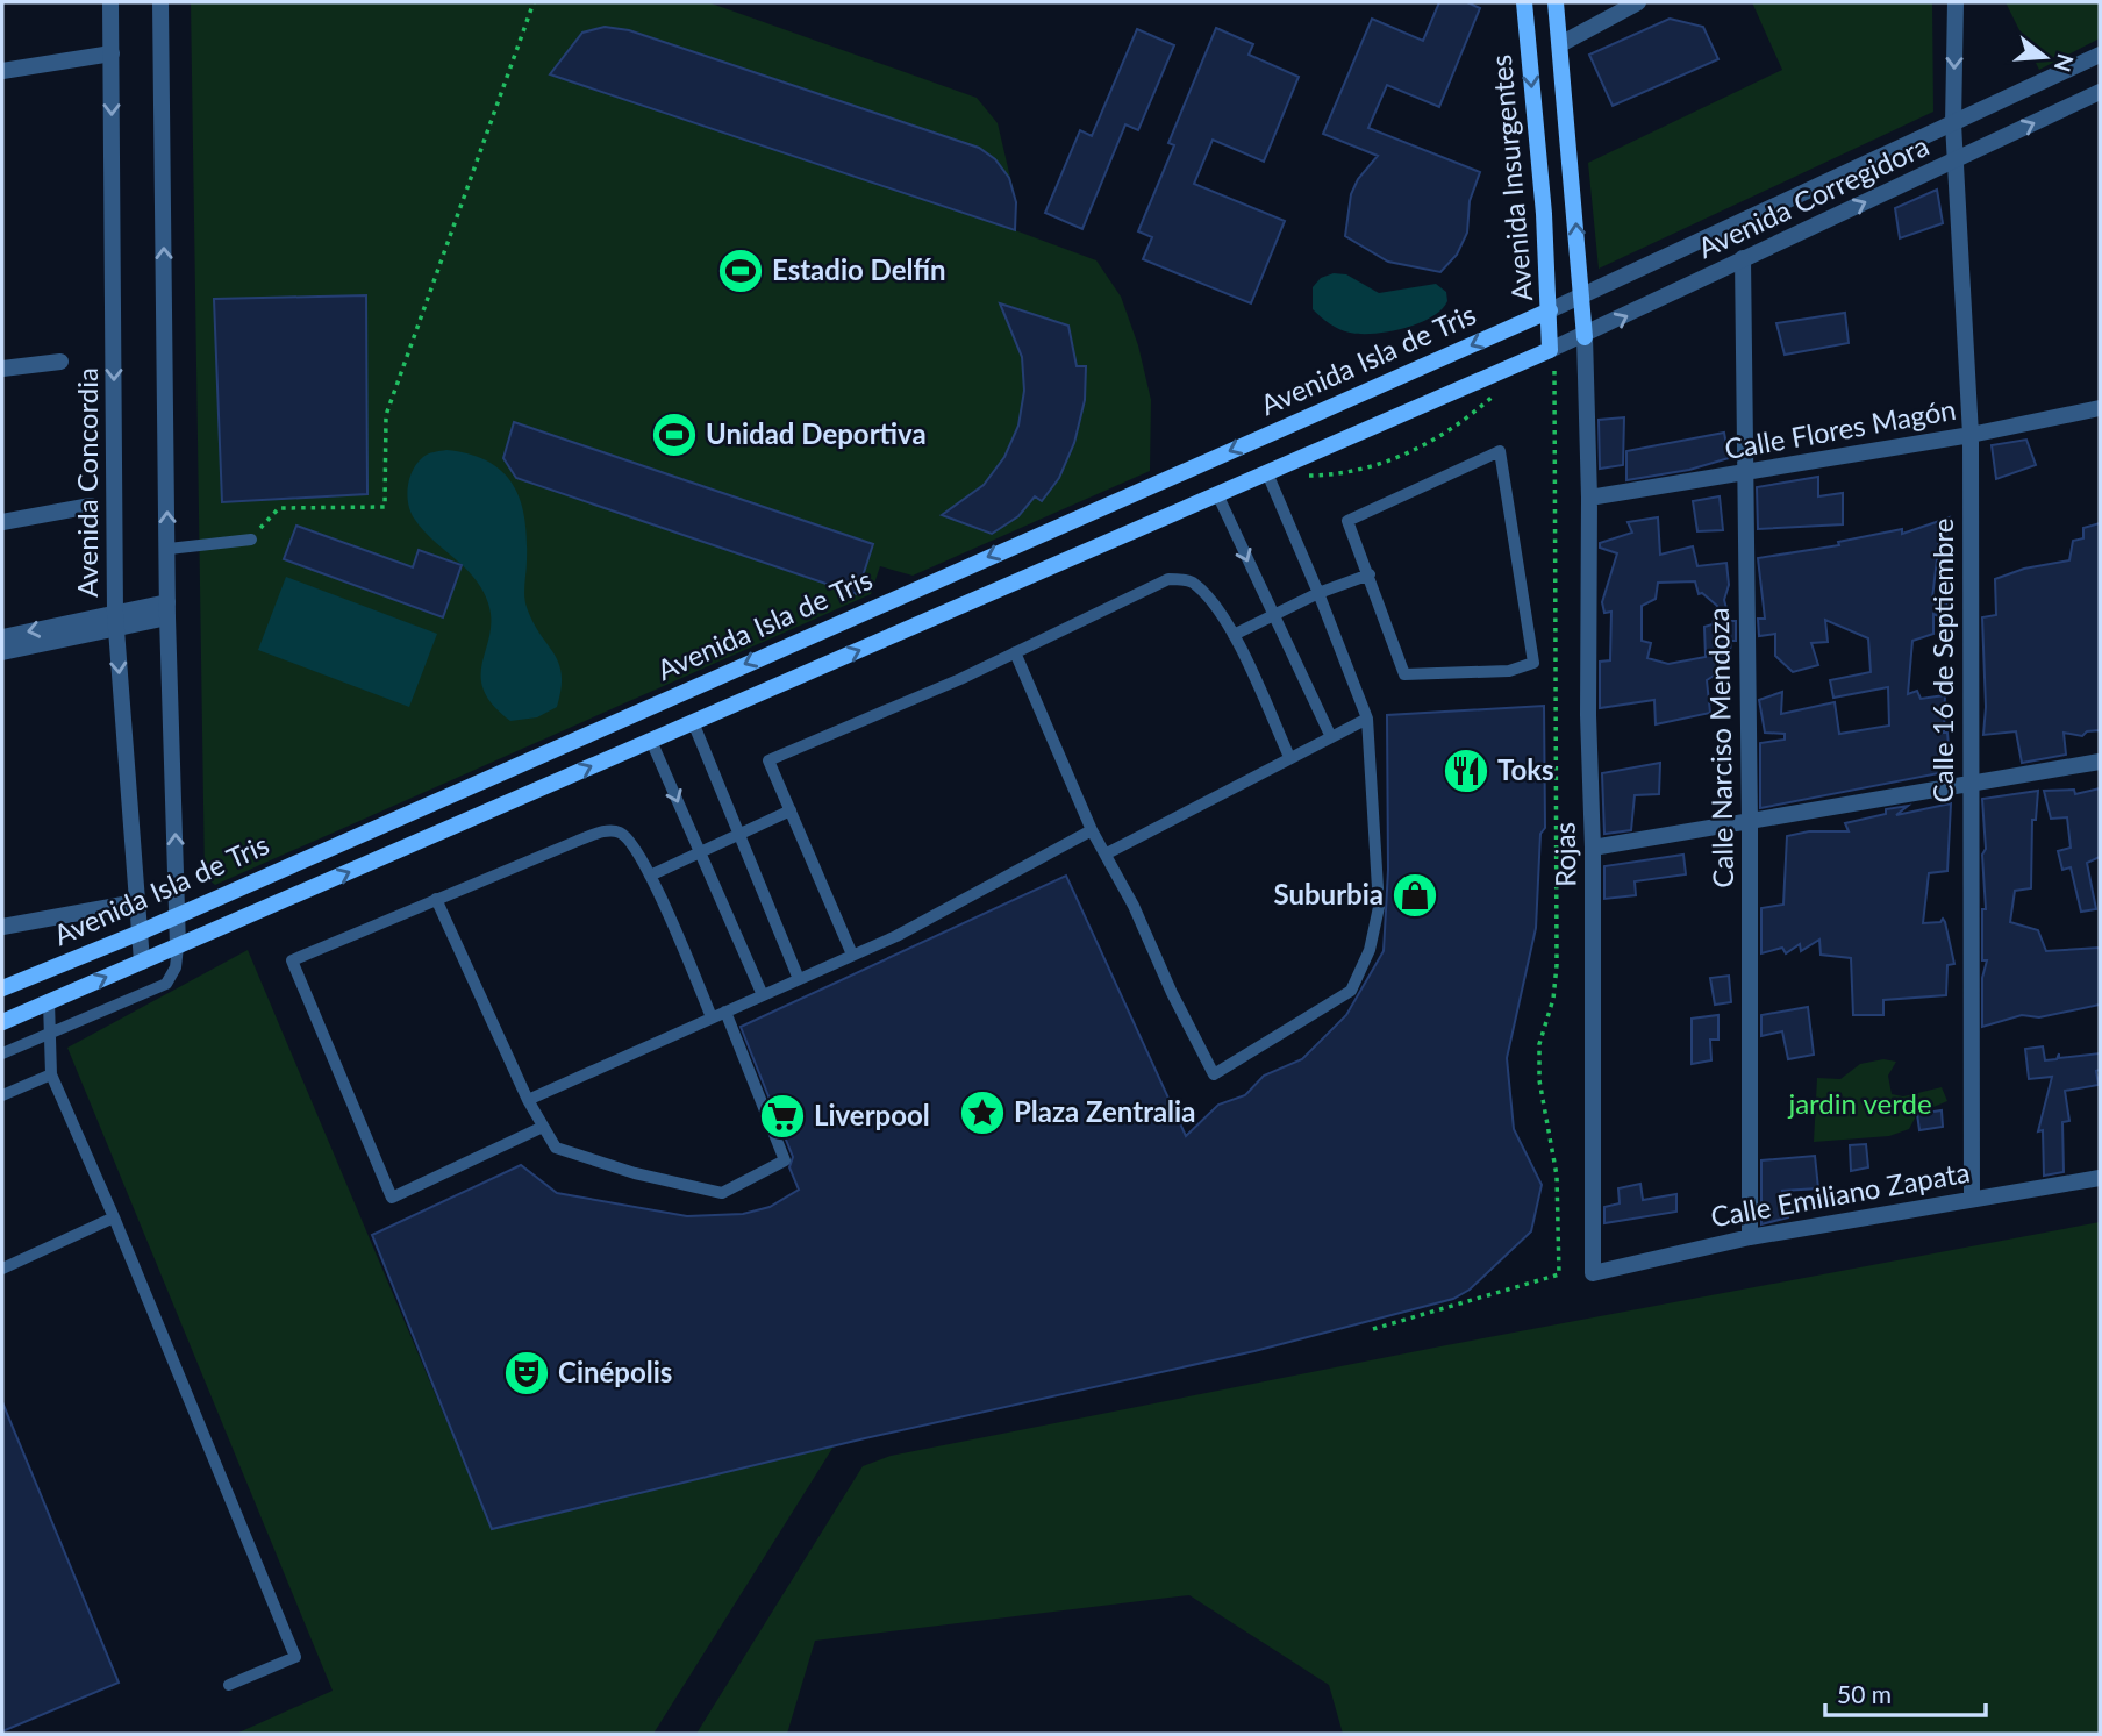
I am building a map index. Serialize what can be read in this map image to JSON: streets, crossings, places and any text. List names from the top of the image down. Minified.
{"streets":{"main road":["Avenida Insurgentes","Avenida Isla de Tris"],"street":["Avenida Corregidora","Calle Flores Magón","Avenida Concordia","Calle 16 de Septiembre","Calle Narciso Mendoza","Rojas","Calle Emiliano Zapata"]},"crossings":[["Avenida Insurgentes","Avenida Corregidora"],["Avenida Insurgentes","Avenida Isla de Tris"],["Avenida Insurgentes","Rojas"],["Avenida Corregidora","Avenida Isla de Tris"],["Avenida Corregidora","Calle 16 de Septiembre"],["Avenida Corregidora","Calle Narciso Mendoza"],["Avenida Corregidora","Rojas"],["Avenida Isla de Tris","Avenida Concordia"],["Calle Flores Magón","Calle 16 de Septiembre"],["Calle Flores Magón","Calle Narciso Mendoza"],["Calle Flores Magón","Rojas"],["Calle 16 de Septiembre","Calle Emiliano Zapata"],["Calle Narciso Mendoza","Calle Emiliano Zapata"],["Rojas","Calle Emiliano Zapata"]],"parks":["jardin verde"],"places":{"sports":["Estadio Delfín","Unidad Deportiva"],"restaurant":["Toks"],"shop":["Suburbia"],"place":["Plaza Zentralia"],"supermarket":["Liverpool"],"theatre":["Cinépolis"]},"scale_bar":"50 m","north":"right"}
